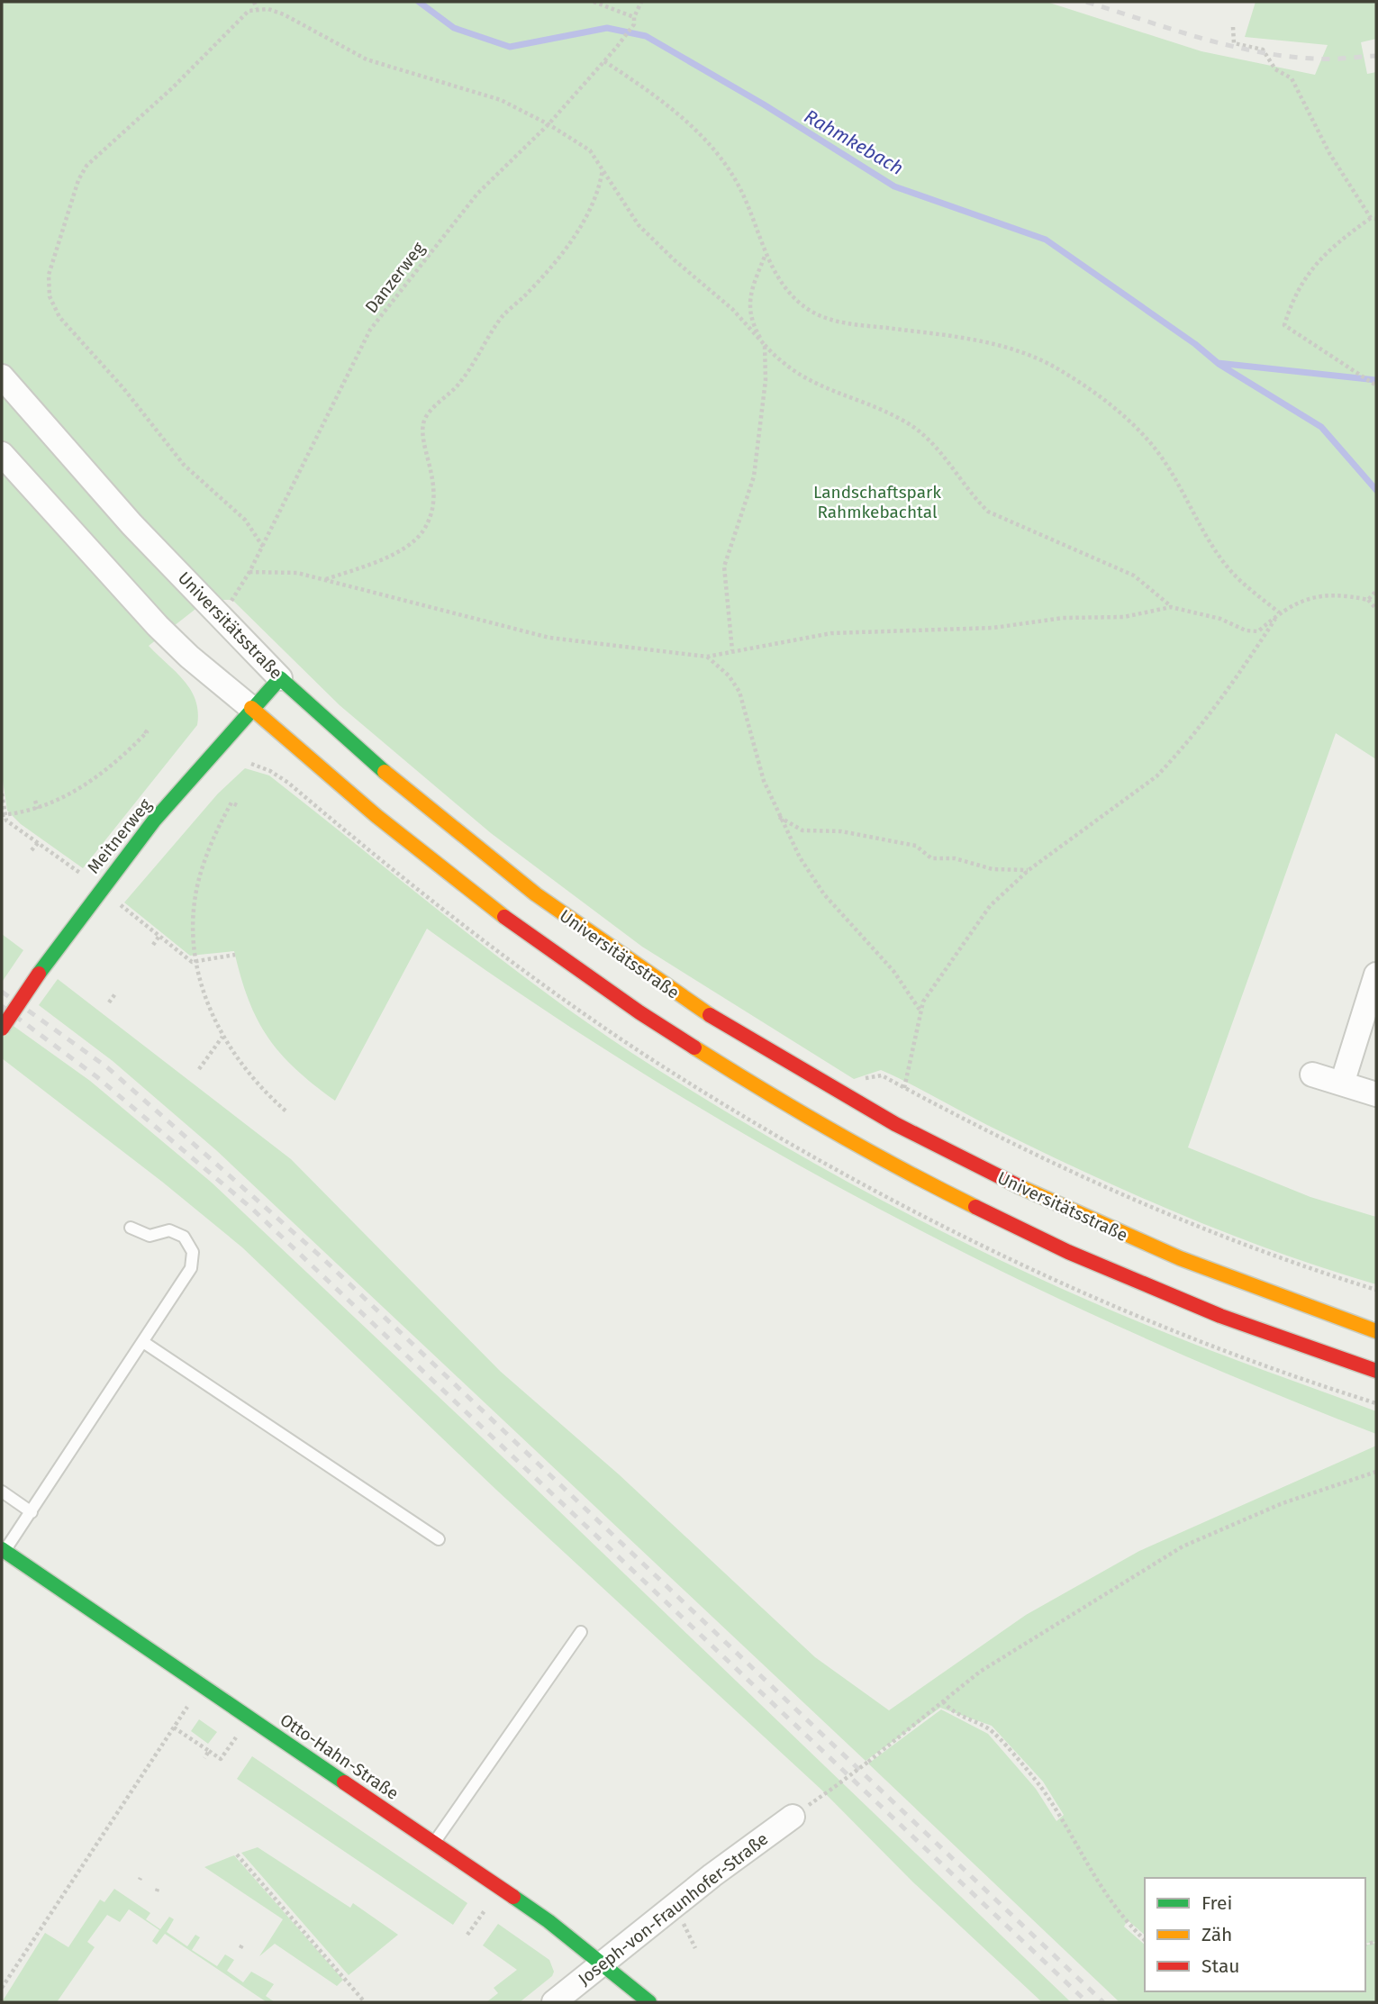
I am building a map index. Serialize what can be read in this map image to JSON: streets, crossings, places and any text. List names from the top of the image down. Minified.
{"streets":{"street":["Universitätsstraße","Meitnerweg","Otto-Hahn-Straße","Joseph-von-Fraunhofer-Straße"],"path":["Danzerweg"]},"crossings":[["Universitätsstraße","Meitnerweg"],["Otto-Hahn-Straße","Joseph-von-Fraunhofer-Straße"]],"water":["Rahmkebach"],"parks":["Landschaftspark Rahmkebachtal"],"legend":["Frei","Zäh","Stau"]}
